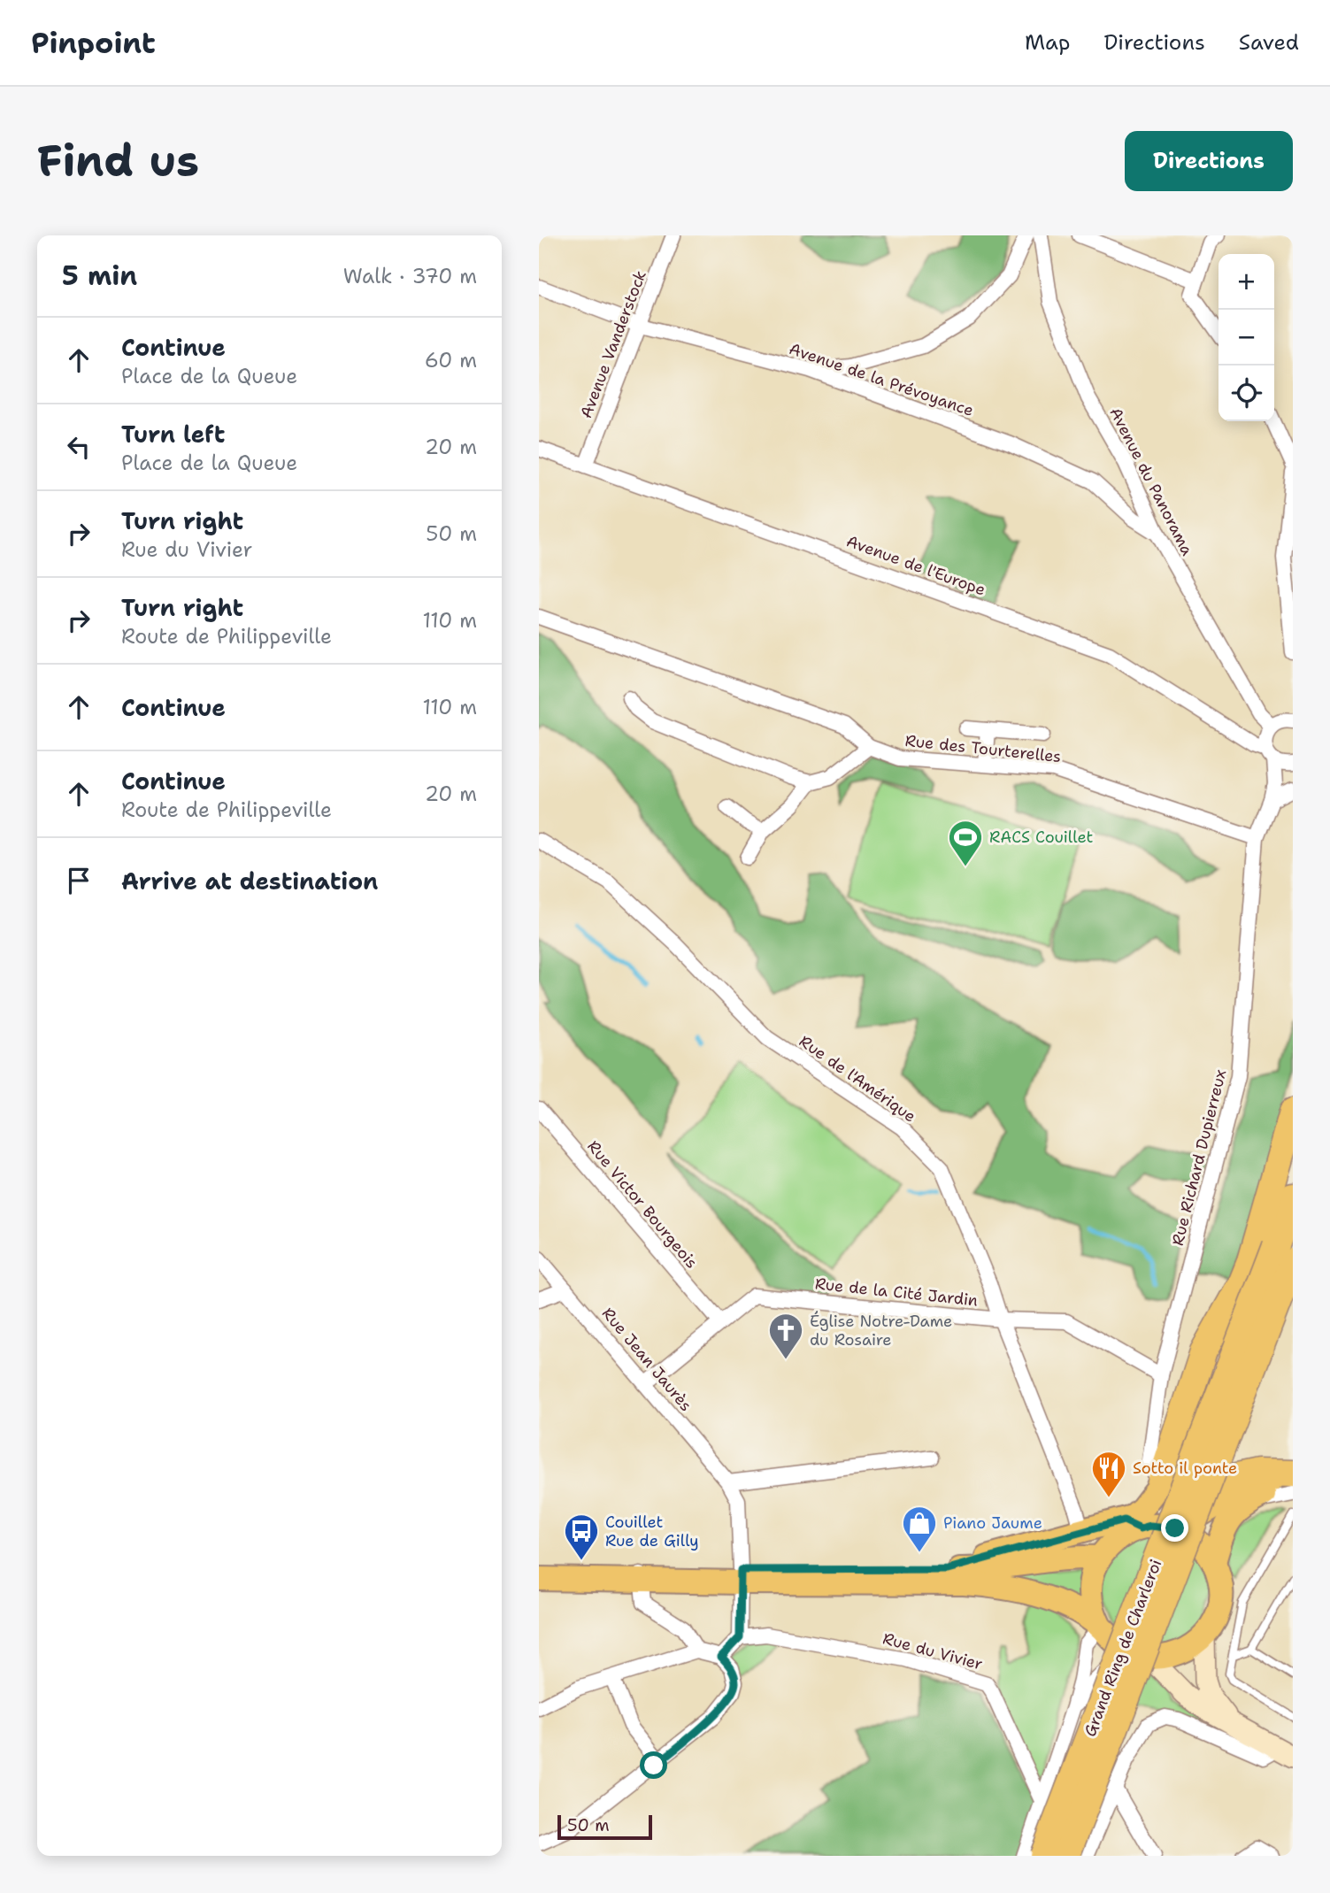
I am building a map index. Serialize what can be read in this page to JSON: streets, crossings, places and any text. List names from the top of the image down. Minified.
{"streets":{"highway":["Grand Ring de Charleroi"],"street":["Avenue Vanderstock","Avenue de la Prévoyance","Avenue du Panorama","Avenue de l'Europe","Rue des Tourterelles","Rue de l'Amérique","Rue Richard Dupierreux","Rue Victor Bourgeois","Rue de la Cité Jardin","Rue Jean Jaurès","Rue du Vivier"]},"crossings":[["Avenue Vanderstock","Avenue de la Prévoyance"],["Avenue Vanderstock","Avenue de l'Europe"],["Avenue de la Prévoyance","Avenue du Panorama"],["Avenue du Panorama","Rue Richard Dupierreux"],["Avenue de l'Europe","Rue Richard Dupierreux"],["Rue des Tourterelles","Rue Richard Dupierreux"],["Rue de l'Amérique","Rue de la Cité Jardin"],["Rue Richard Dupierreux","Rue de la Cité Jardin"],["Rue Victor Bourgeois","Rue de la Cité Jardin"],["Rue de la Cité Jardin","Rue Jean Jaurès"]],"places":{"sports":["RACS Couillet"],"church":["Église Notre-Dame du Rosaire"],"restaurant":["Sotto il ponte"],"shop":["Piano Jaume"],"bus stop":["Couillet Rue de Gilly"]},"scale_bar":"50 m","page":{"header":"Pinpoint","nav":["Map","Directions","Saved"],"buttons":"Directions","title":"Find us","heading":["5 min","Walk · 370 m"],"map_buttons":["+","−"],"list":[["Continue","Place de la Queue","60 m"],["Turn left","Place de la Queue","20 m"],["Turn right","Rue du Vivier","50 m"],["Turn right","Route de Philippeville","110 m"],["Continue","110 m"],["Continue","Route de Philippeville","20 m"],"Arrive at destination"],"scale":"50 m"}}
